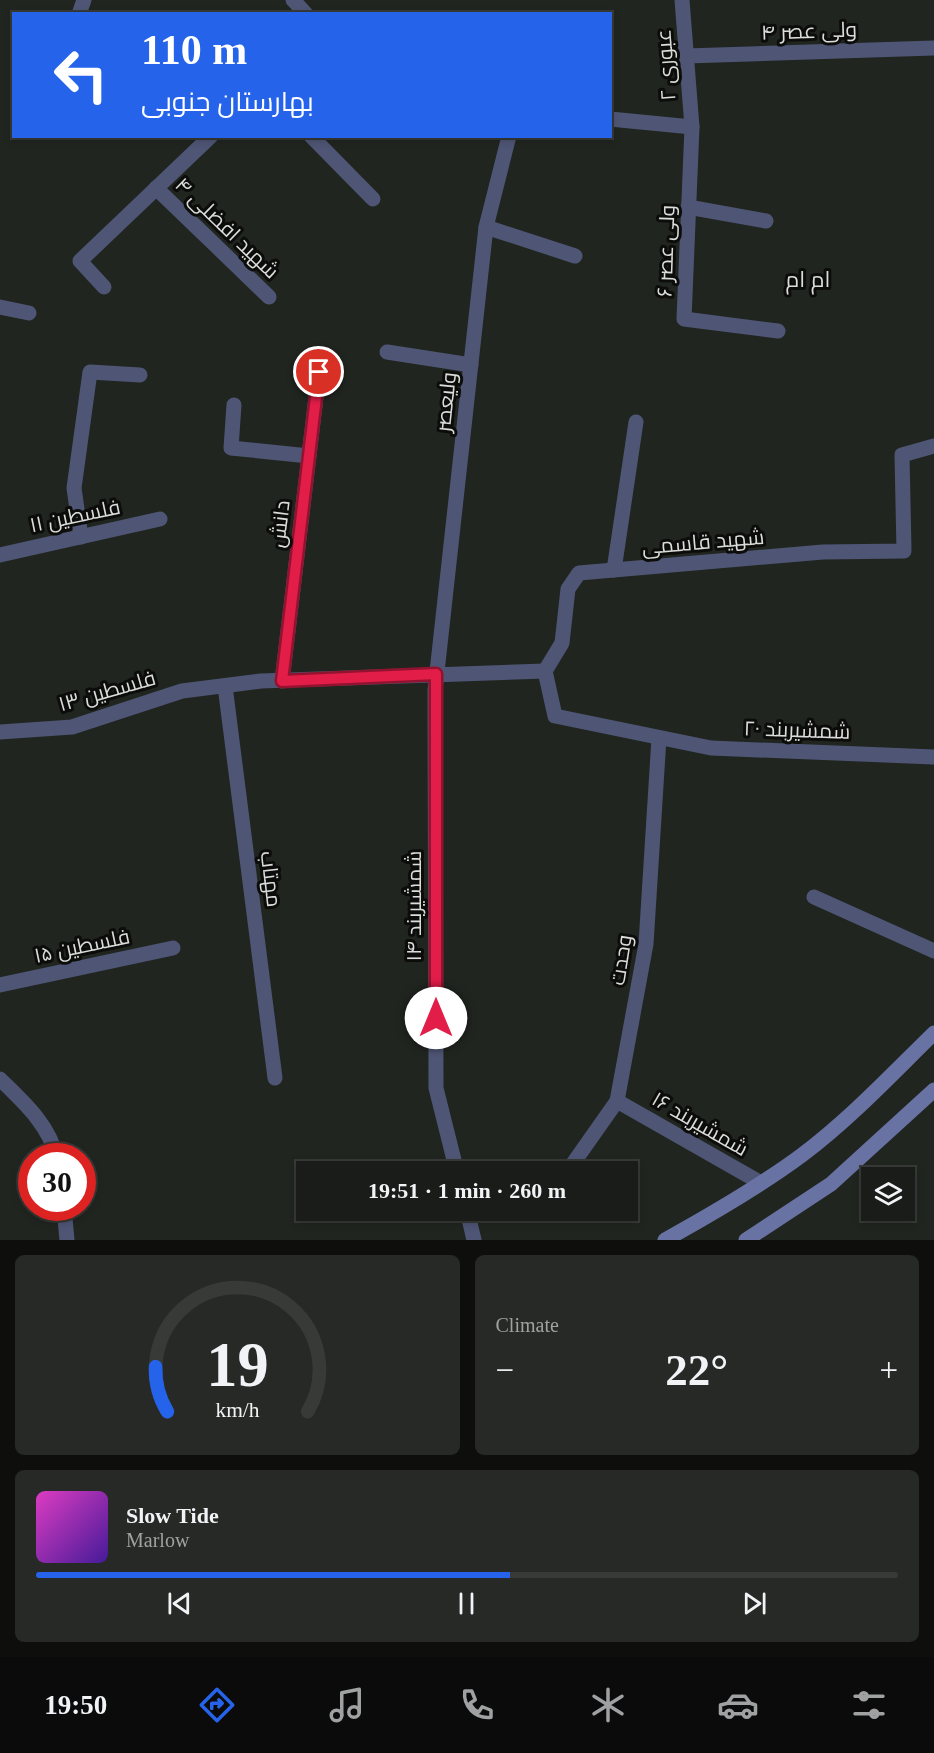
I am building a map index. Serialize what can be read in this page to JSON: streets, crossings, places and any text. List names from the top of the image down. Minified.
{"streets":{"street":["ولی عصر ۴","عبوری ۲","شهید افضلی ۴","ولی عصر ۶","ولیعصر","فلسطین ۱۱","دانش","شهید قاسمی","فلسطین ۱۳","شمشیربند ۲۰","مهتاب","شمشیربند ۱۴","فلسطین ۱۵","وحدت","شمشیربند ۱۶"]},"crossings":[["ولی عصر ۴","عبوری ۲"],["عبوری ۲","ولی عصر ۶"],["ولیعصر","فلسطین ۱۳"],["ولیعصر","شمشیربند ۱۴"],["دانش","فلسطین ۱۳"],["شهید قاسمی","فلسطین ۱۳"],["شهید قاسمی","شمشیربند ۲۰"],["فلسطین ۱۳","شمشیربند ۲۰"],["فلسطین ۱۳","مهتاب"],["فلسطین ۱۳","شمشیربند ۱۴"],["شمشیربند ۲۰","وحدت"],["وحدت","شمشیربند ۱۶"]],"districts":["ام ام"],"page":{"turn":["110 m","بهارستان جنوبی"],"limit":"30","trip":"19:51 · 1 min · 260 m","tile":"Climate","heat":["−","22°","+"],"song":["Slow Tide","Marlow"],"tabs":"19:50","gauge":["19","km/h"]}}
